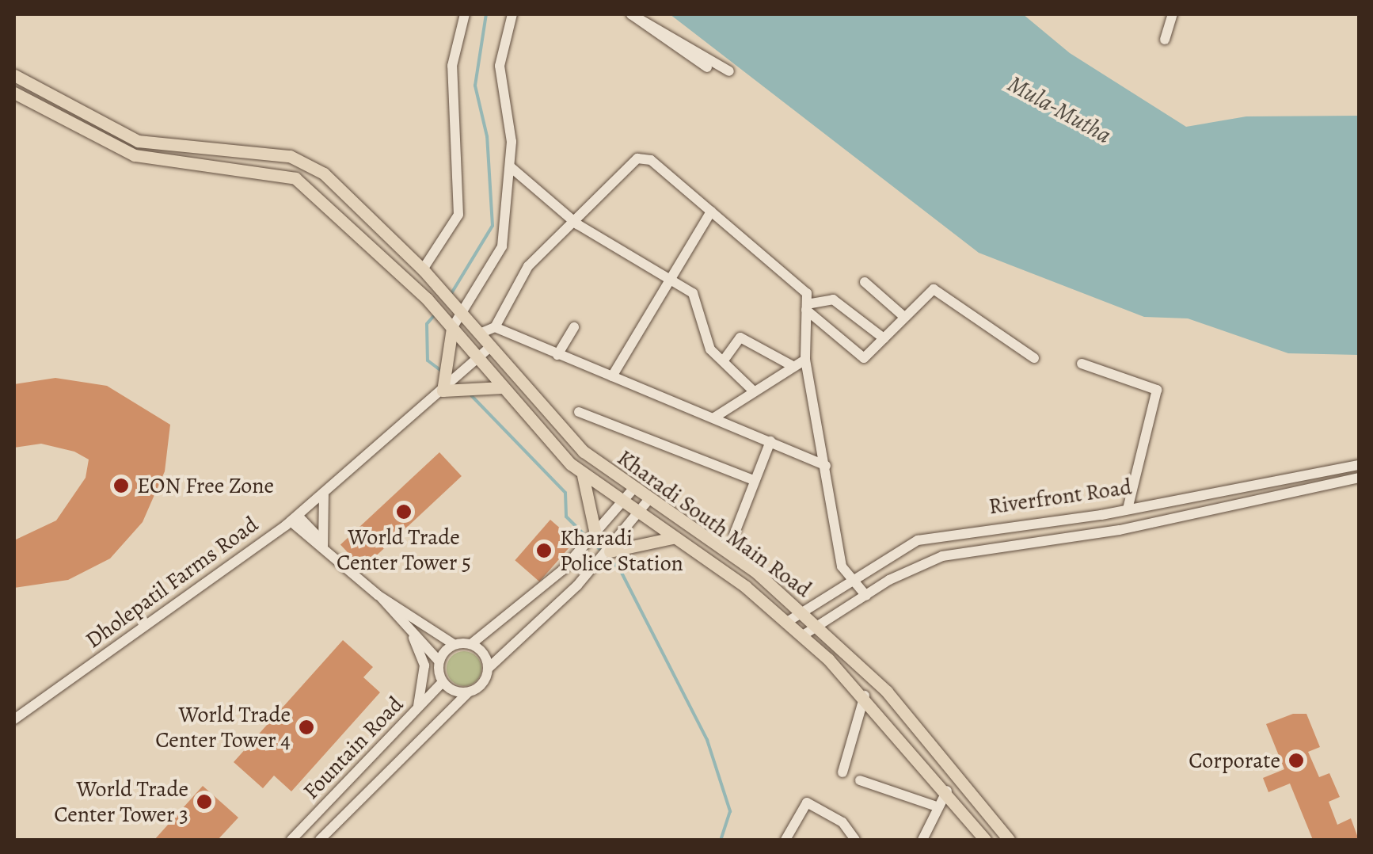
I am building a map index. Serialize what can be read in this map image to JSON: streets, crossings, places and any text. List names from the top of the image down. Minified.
{"streets":{"main road":["Kharadi South Main Road"],"street":["Riverfront Road","Dholepatil Farms Road","Fountain Road"]},"crossings":[["Riverfront Road","Kharadi South Main Road"],["Kharadi South Main Road","Dholepatil Farms Road"],["Kharadi South Main Road","Fountain Road"]],"water":["Mula-Mutha"],"places":["EON Free Zone","World Trade Center Tower 5","Kharadi Police Station","World Trade Center Tower 4","Corporate","World Trade Center Tower 3"]}
